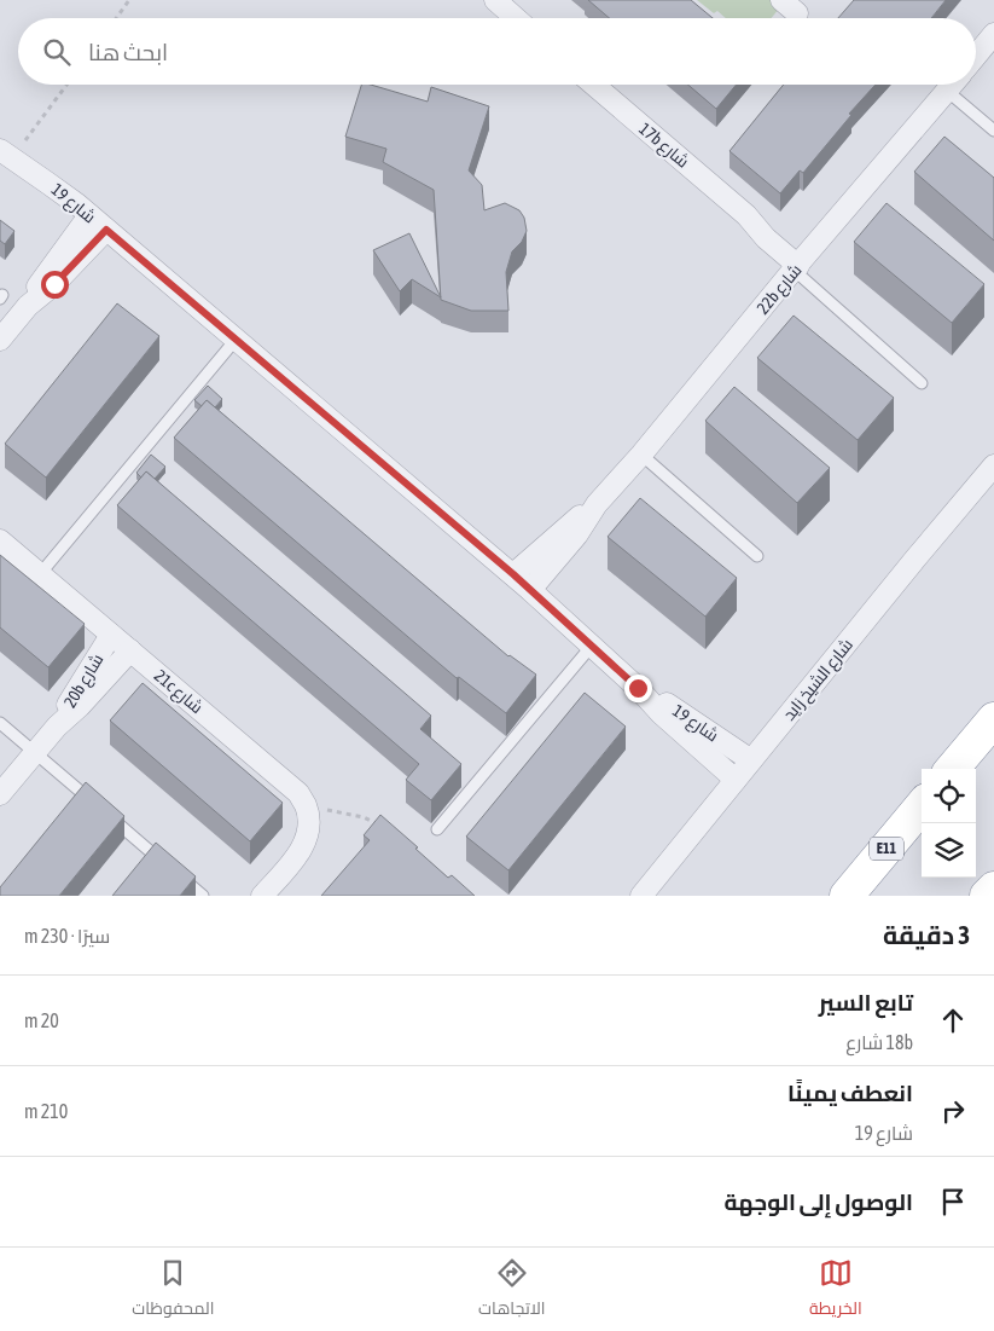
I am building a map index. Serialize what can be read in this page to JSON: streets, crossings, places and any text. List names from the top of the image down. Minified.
{"streets":{"highway":["E11"],"street":["17b شارع","شارع 19","22b شارع","شارع الشيخ زايد","20b شارع","21c شارع"]},"crossings":[["17b شارع","22b شارع"],["شارع 19","22b شارع"],["شارع 19","شارع الشيخ زايد"],["20b شارع","21c شارع"]],"page":{"search":"ابحث هنا","heading":["3 دقيقة","سيرًا · 230 m"],"list":[["تابع السير","18b شارع","20 m"],["انعطف يمينًا","شارع 19","210 m"],"الوصول إلى الوجهة"],"nav":["الخريطة","الاتجاهات","المحفوظات"]}}
